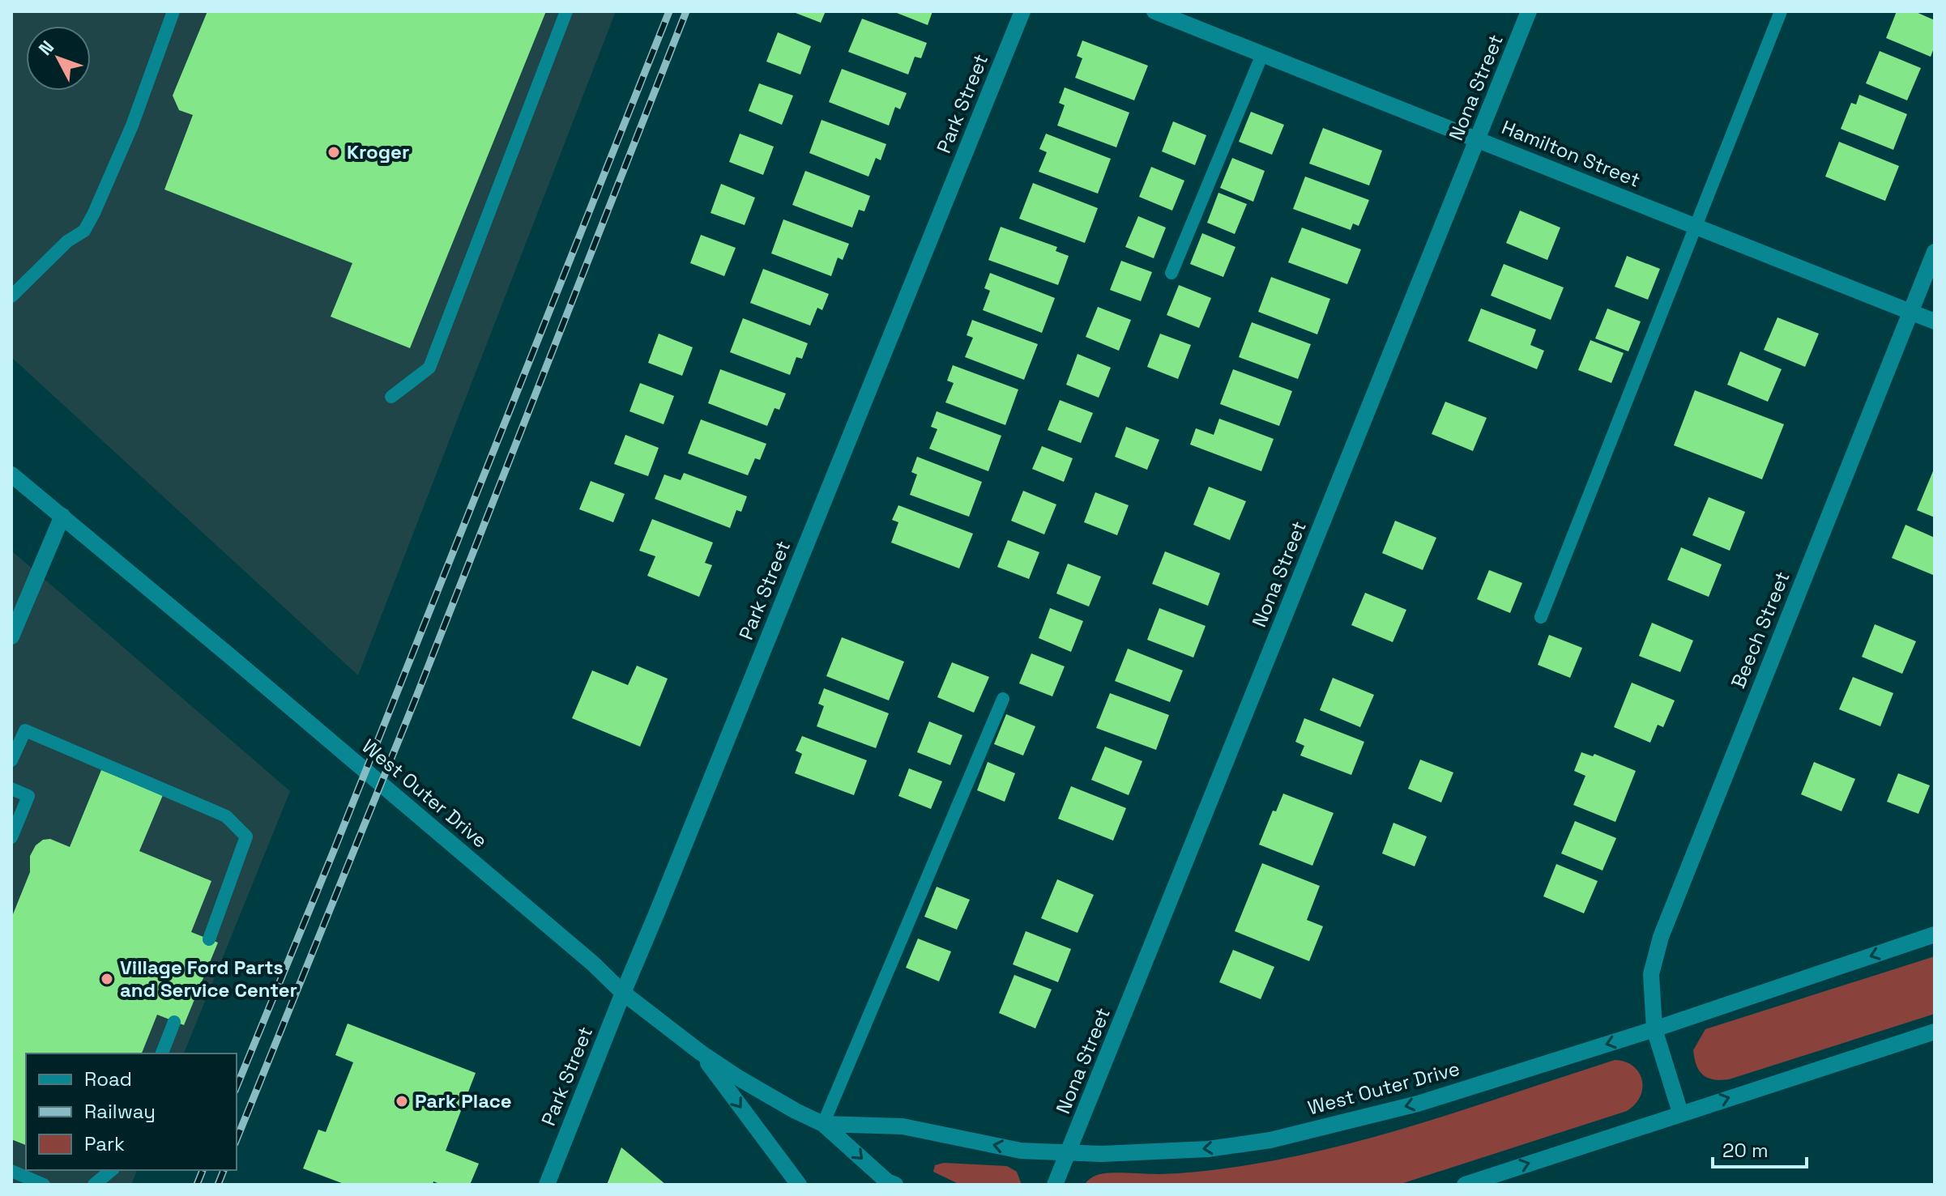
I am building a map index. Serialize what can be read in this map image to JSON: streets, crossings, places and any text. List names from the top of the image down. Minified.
{"streets":{"street":["Nona Street","Park Street","Hamilton Street","Beech Street","West Outer Drive"]},"crossings":[["Nona Street","Hamilton Street"],["Nona Street","West Outer Drive"],["Park Street","West Outer Drive"],["Hamilton Street","Beech Street"],["Beech Street","West Outer Drive"]],"places":["Kroger","Village Ford Parts and Service Center","Park Place"],"legend":["Road","Railway","Park"],"scale_bar":"20 m","north":"top left"}
